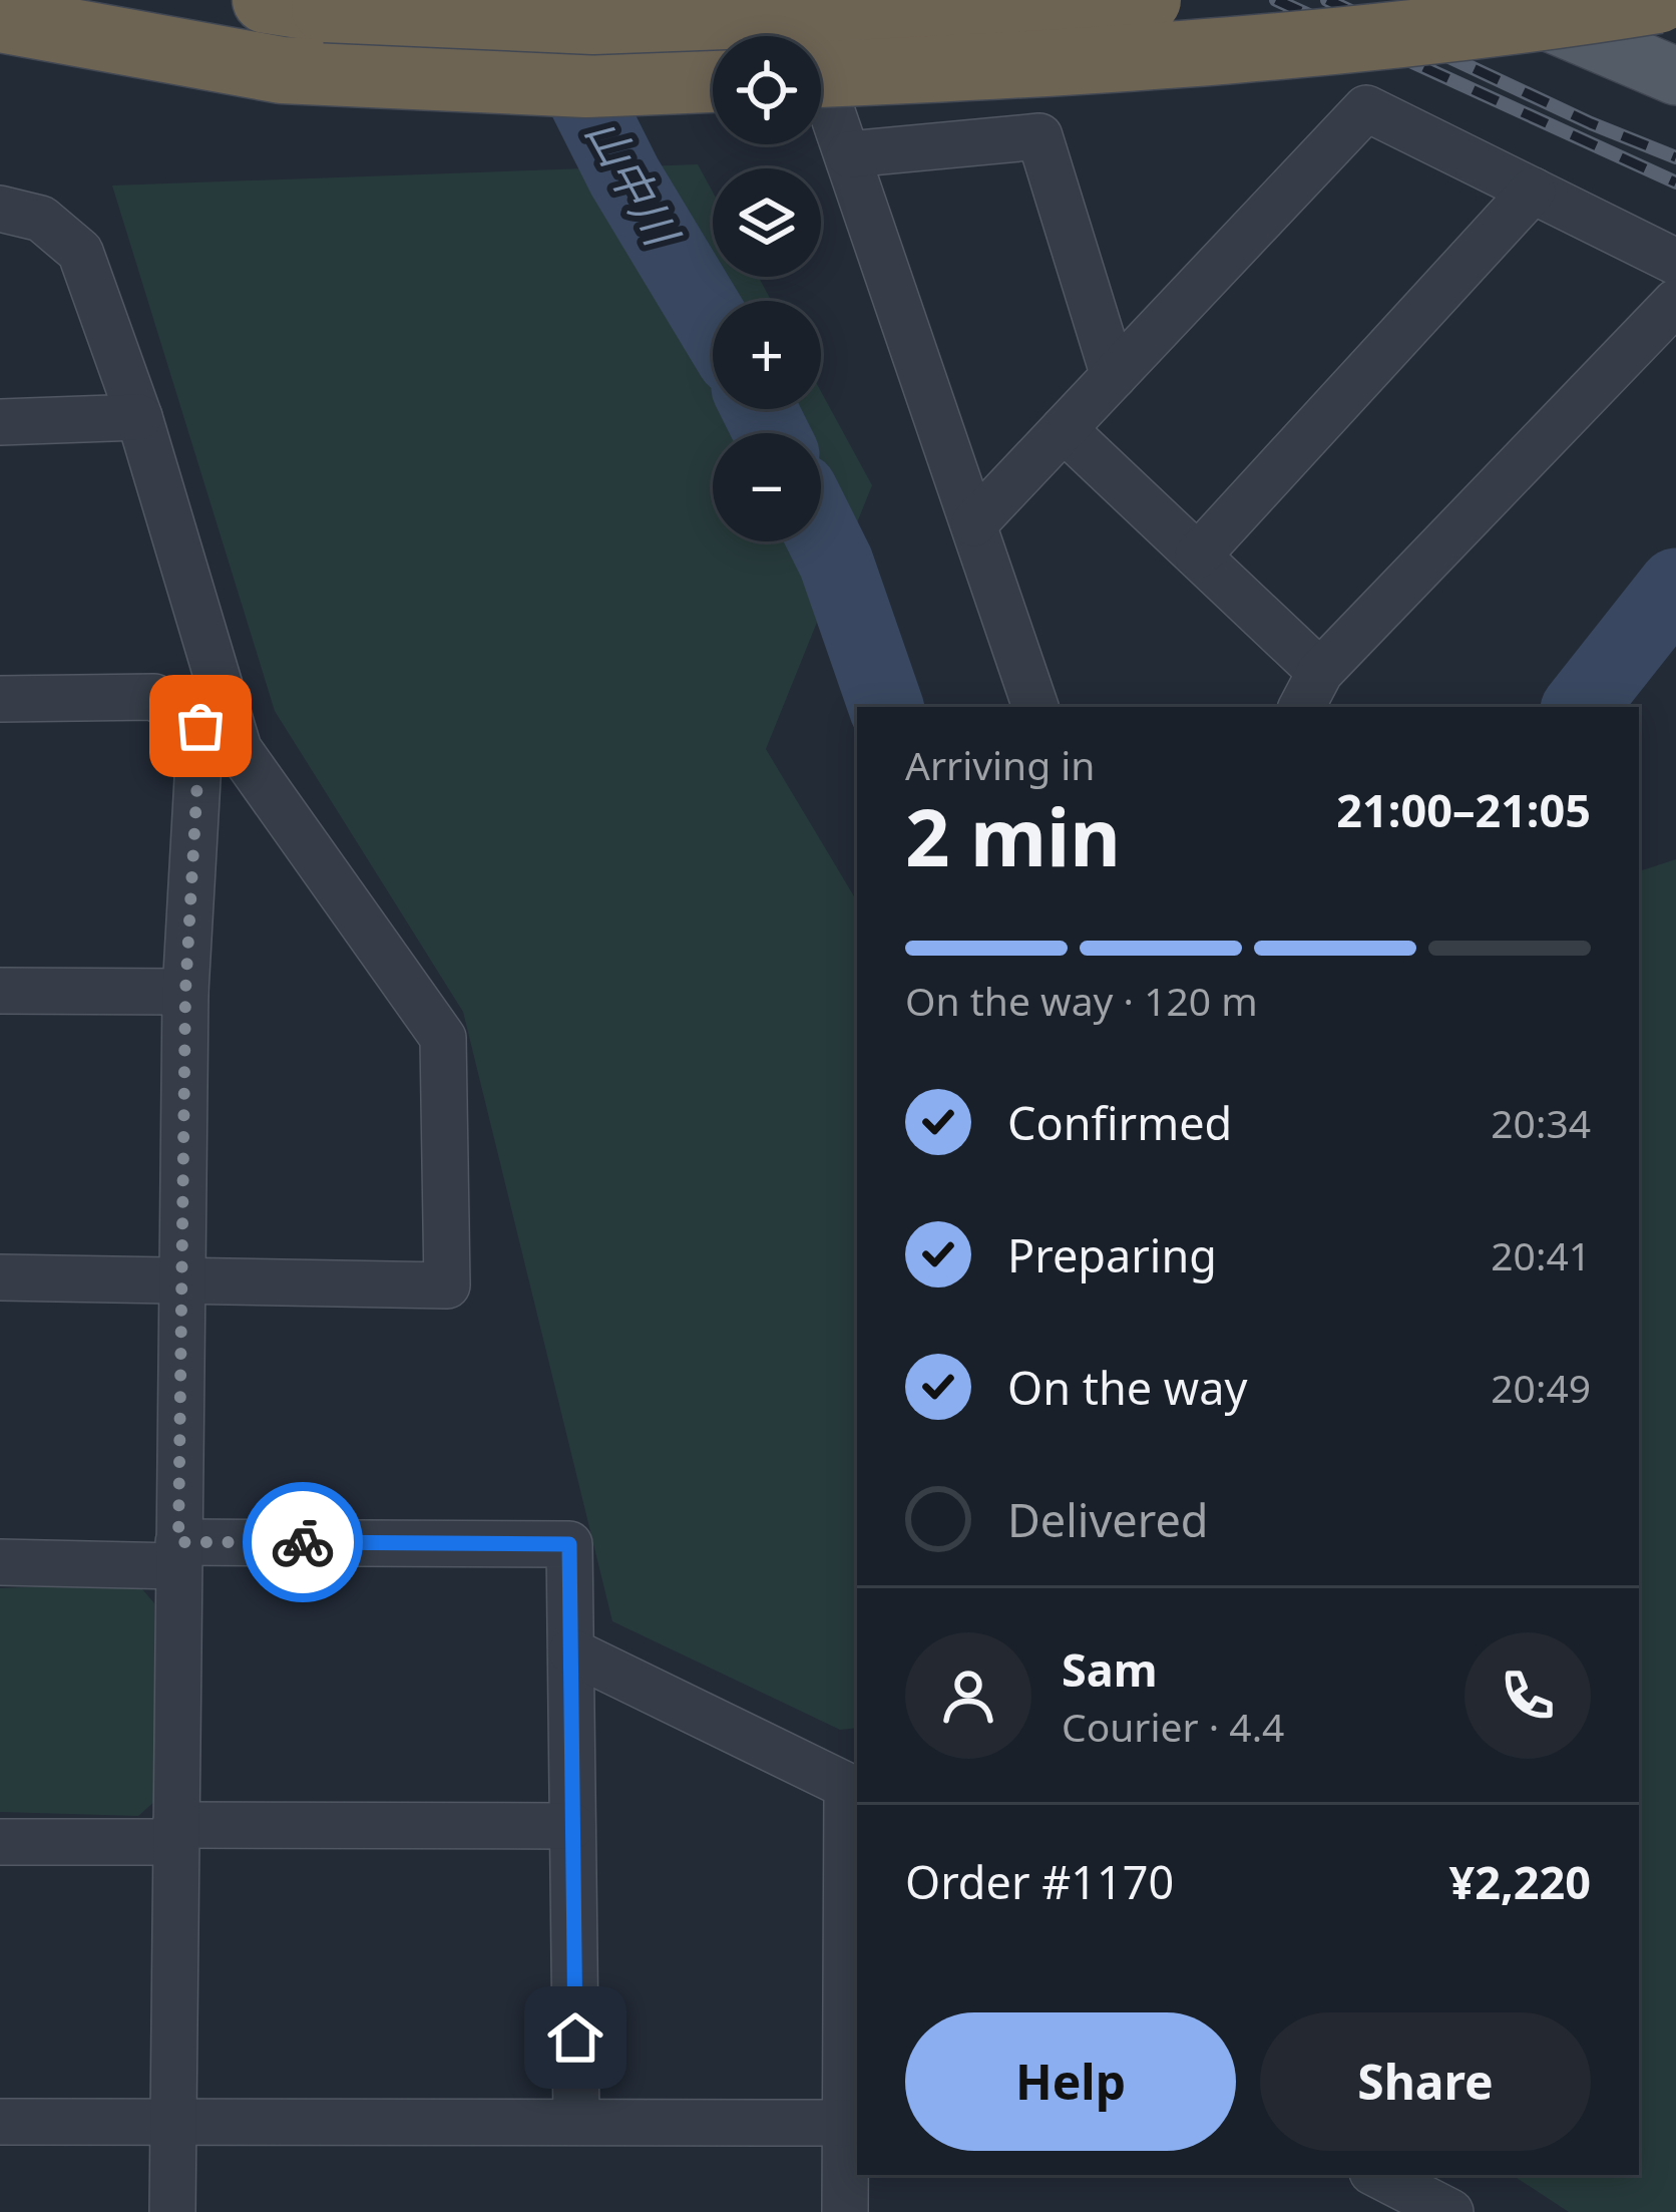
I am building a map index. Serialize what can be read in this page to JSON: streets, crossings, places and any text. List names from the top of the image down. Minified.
{"water":["山中川"],"page":{"map_buttons":["+","−"],"heading":["2 min","Arriving in","21:00–21:05"],"panel":["Sam","Courier · 4.4","Order #1170","¥2,220"],"bar":"On the way · 120 m","list":[["Confirmed","20:34"],["Preparing","20:41"],["On the way","20:49"],"Delivered"],"buttons":["Help","Share"]}}
